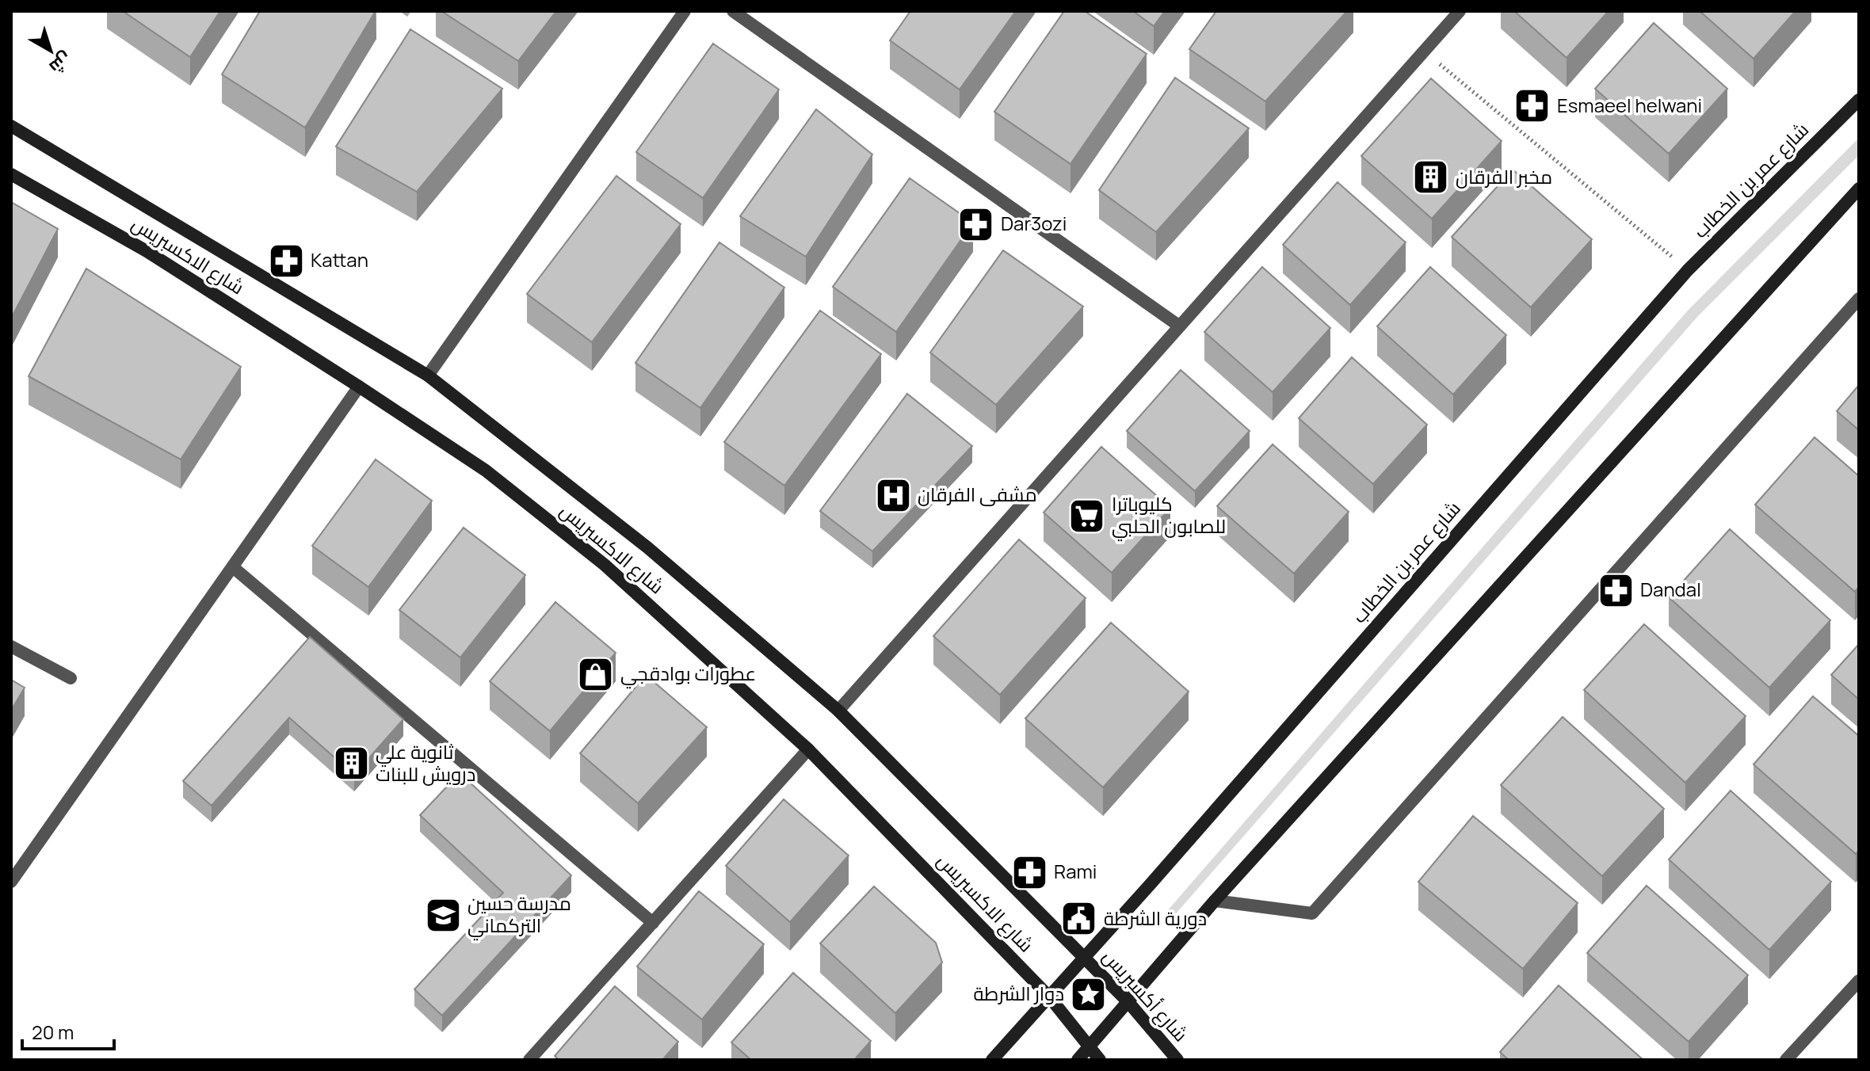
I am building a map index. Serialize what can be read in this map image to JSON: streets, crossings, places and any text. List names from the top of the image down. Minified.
{"streets":{"street":["شارع عمر بن الخطاب","شارع الاكسبريس","شارع أكسبريس"]},"crossings":[["شارع عمر بن الخطاب","شارع الاكسبريس"],["شارع عمر بن الخطاب","شارع أكسبريس"]],"places":{"pharmacy":["Esmaeel helwani","Dar3ozi","Kattan","Dandal","Rami"],"building":["مخبر الفرقان","ثانوية علي درويش للبنات"],"hospital":["مشفى الفرقان"],"supermarket":["كليوباترا للصابون الحلبي"],"shop":["عطورات بوادقجي"],"school or university":["مدرسة حسين التركماني"],"public building":["دورية الشرطة"],"place":["دوار الشرطة"]},"scale_bar":"20 m","north":"bottom right"}
